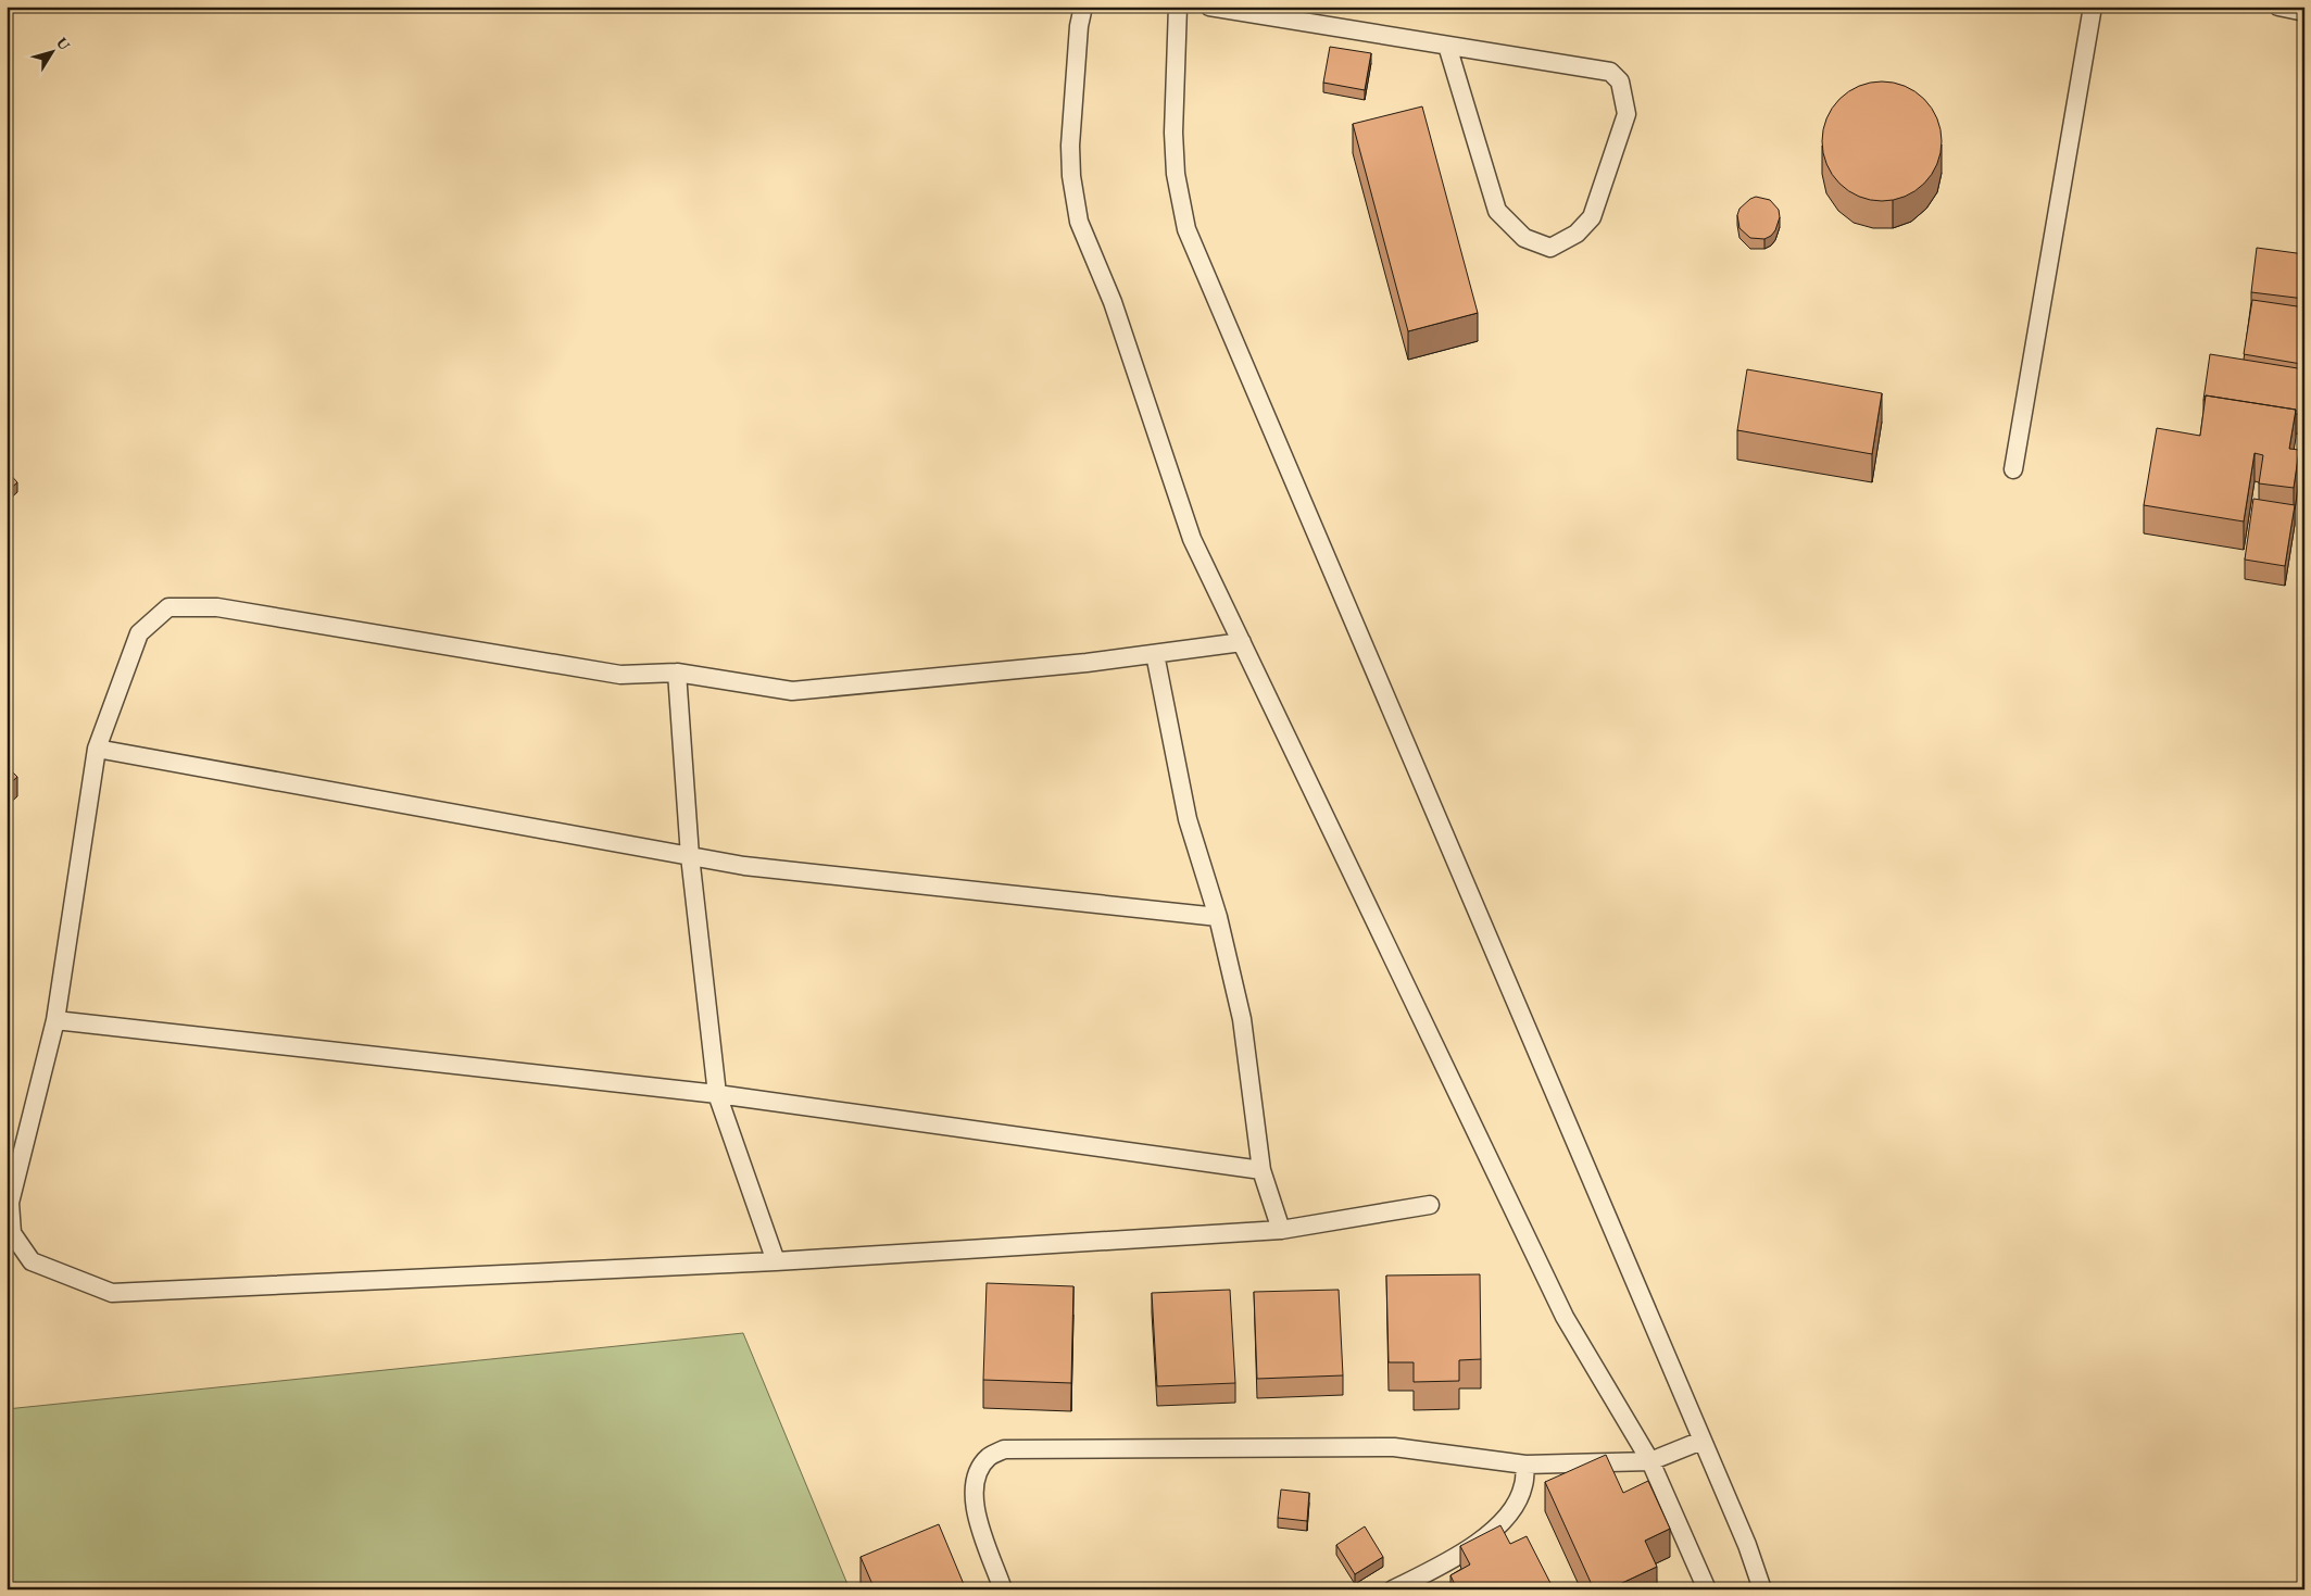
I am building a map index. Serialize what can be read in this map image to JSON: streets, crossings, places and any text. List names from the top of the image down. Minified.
{"north":"top right"}
